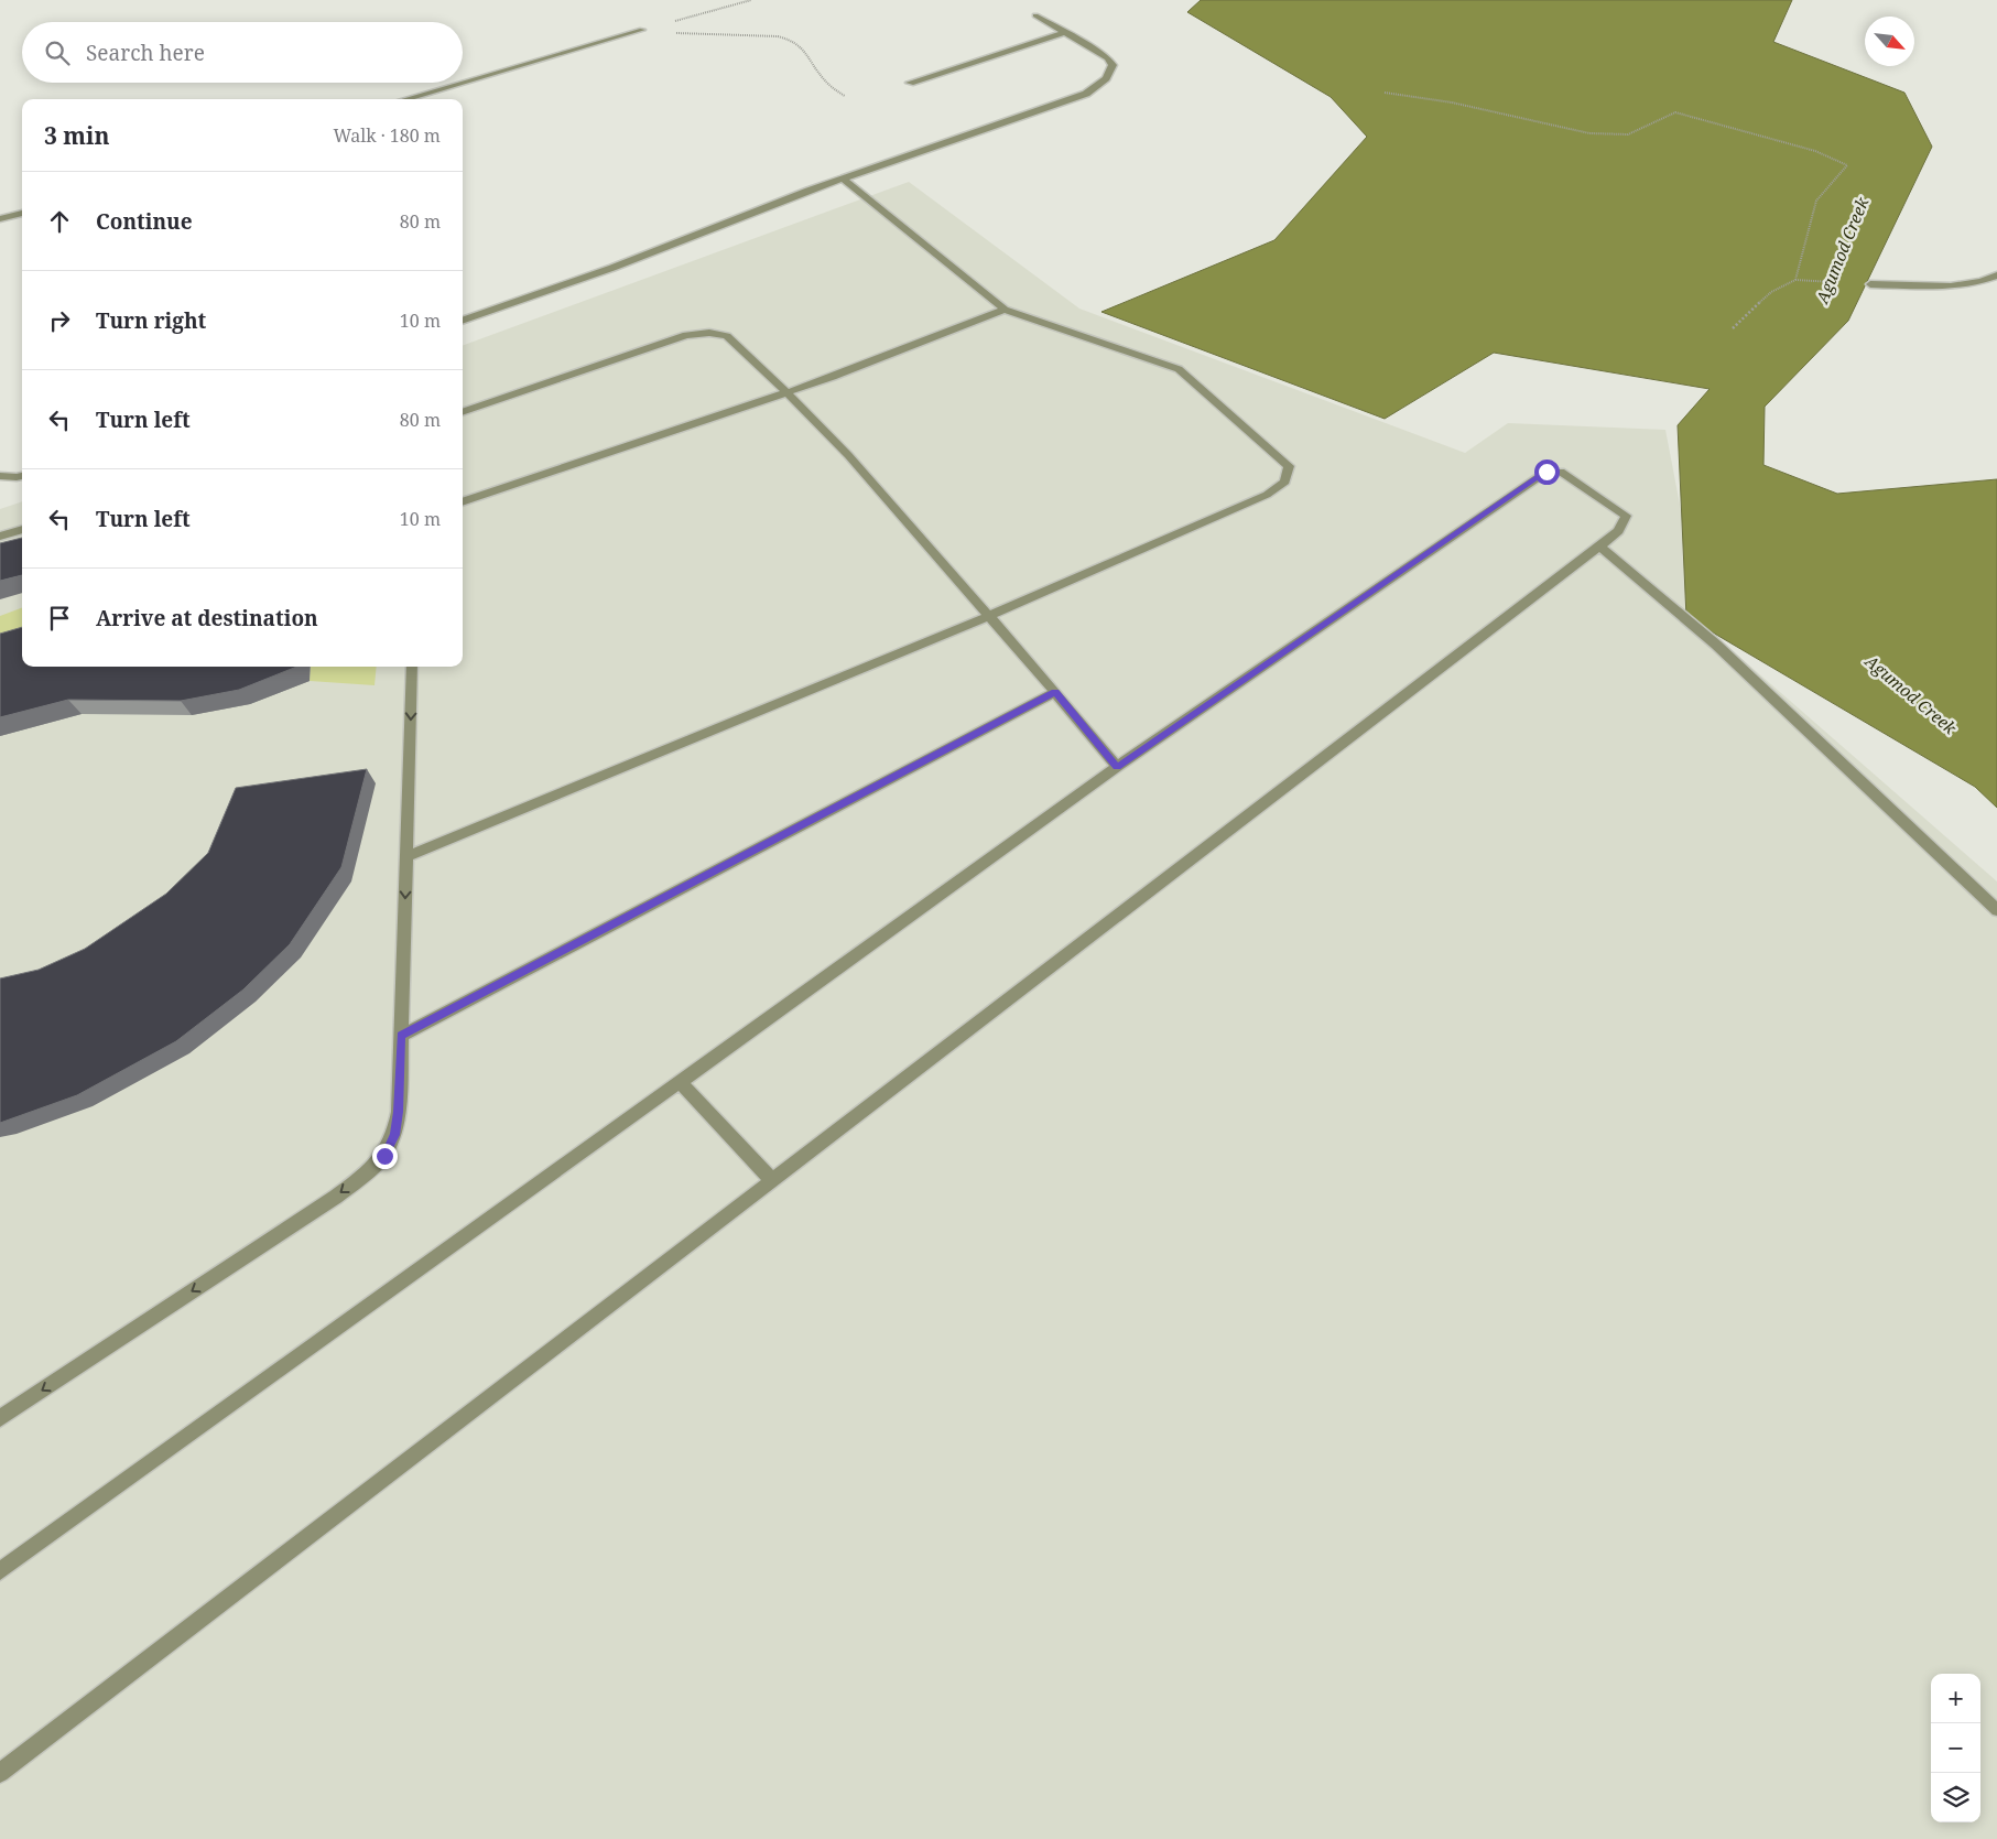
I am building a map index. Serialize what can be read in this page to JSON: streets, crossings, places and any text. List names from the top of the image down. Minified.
{"water":["Agumod Creek"],"north":"bottom right","page":{"search":"Search here","heading":["3 min","Walk · 180 m"],"list":[["Continue","80 m"],["Turn right","10 m"],["Turn left","80 m"],["Turn left","10 m"],"Arrive at destination"],"map_buttons":["+","−"]}}
